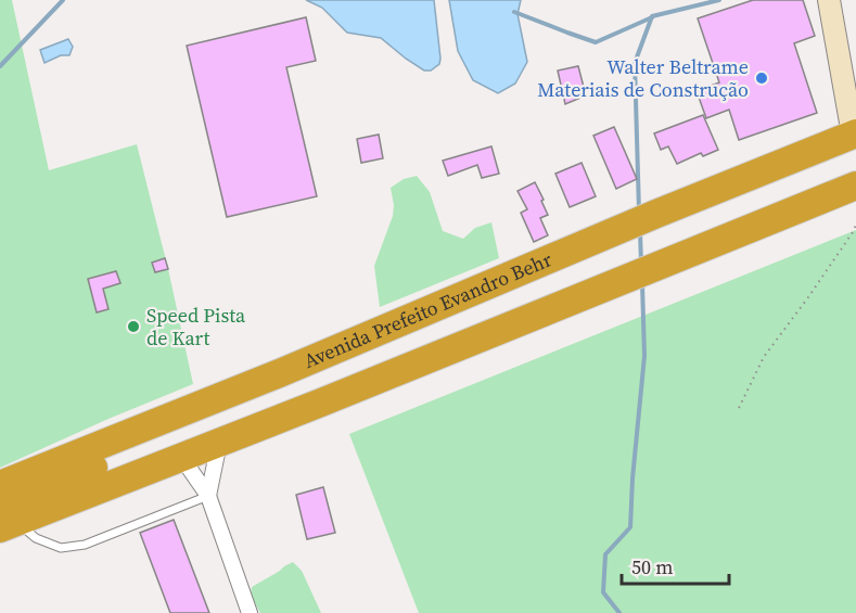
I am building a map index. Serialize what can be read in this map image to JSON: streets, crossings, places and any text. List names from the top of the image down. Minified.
{"streets":{"highway":["Avenida Prefeito Evandro Behr"]},"places":["Walter Beltrame Materiais de Construção","Speed Pista de Kart"],"scale_bar":"50 m"}
